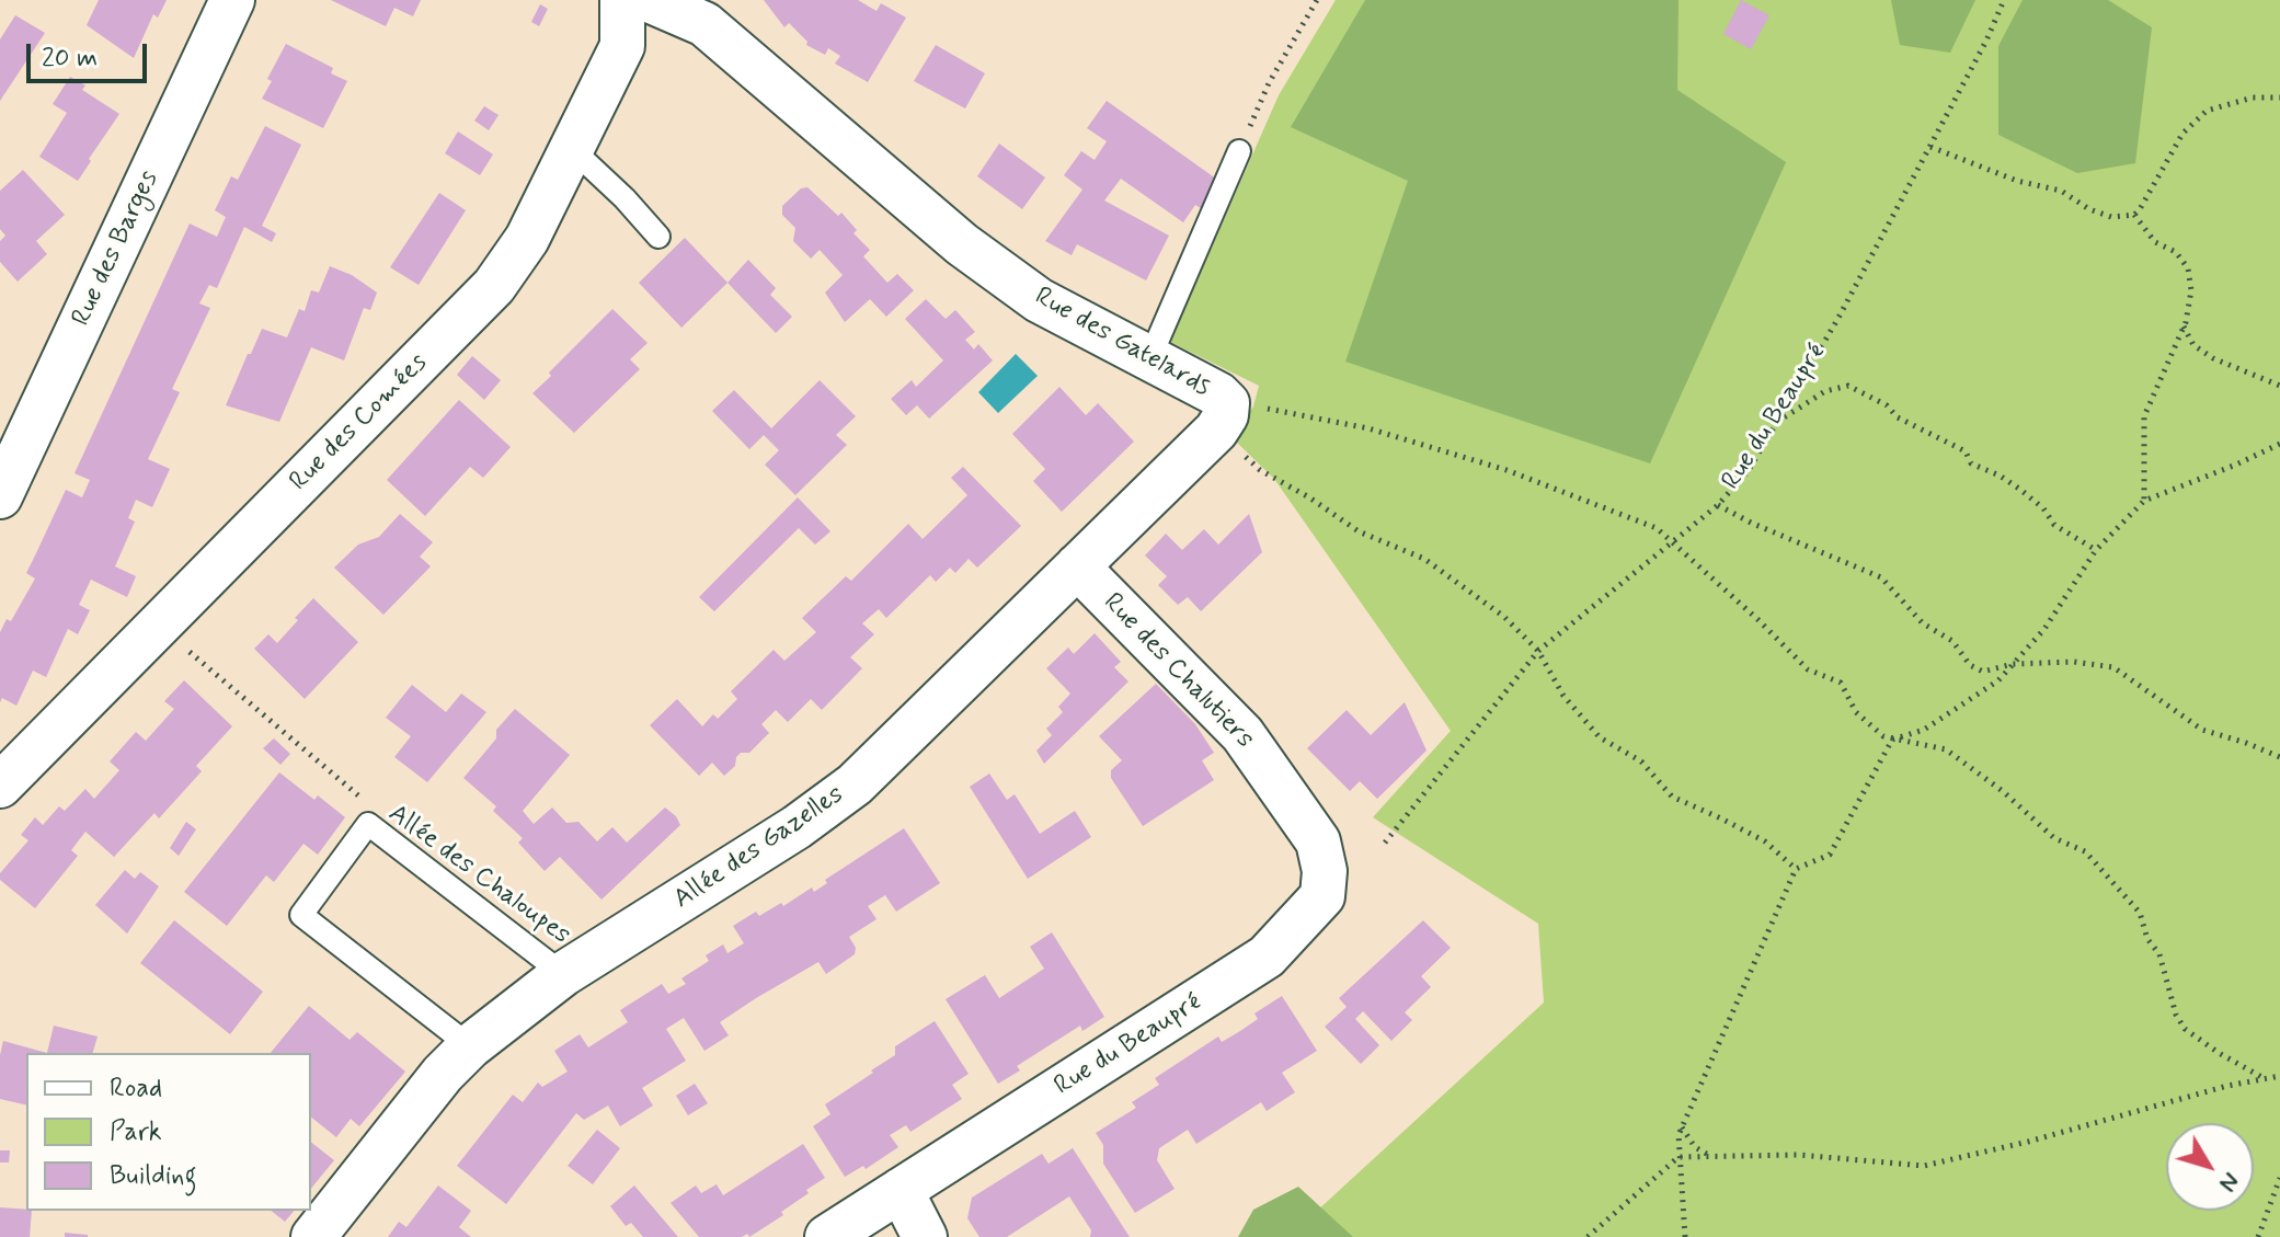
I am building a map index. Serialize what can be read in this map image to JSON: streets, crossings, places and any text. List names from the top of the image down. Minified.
{"streets":{"street":["Rue des Barges","Rue des Gatelards","Rue du Beaupré","Rue des Comées","Rue des Chalutiers","Allée des Gazelles"],"lane":["Allée des Chaloupes"]},"crossings":[["Rue des Gatelards","Rue du Beaupré"],["Rue des Gatelards","Allée des Gazelles"],["Rue du Beaupré","Rue des Chalutiers"],["Rue des Chalutiers","Allée des Gazelles"],["Allée des Gazelles","Allée des Chaloupes"]],"legend":["Road","Park","Building"],"scale_bar":"20 m","north":"bottom right"}
